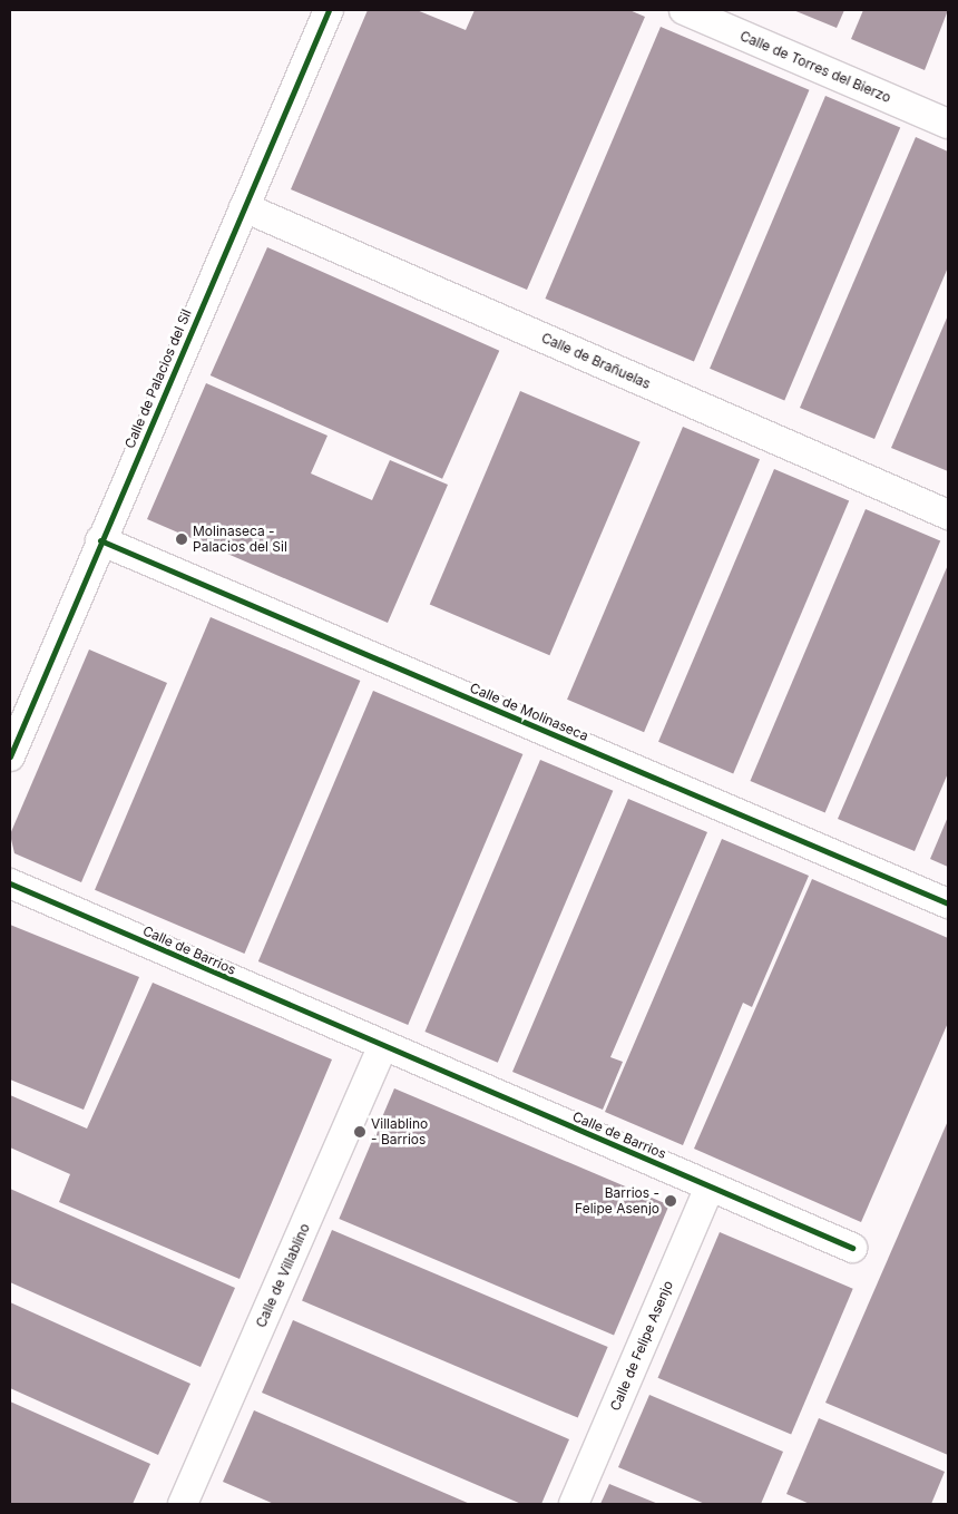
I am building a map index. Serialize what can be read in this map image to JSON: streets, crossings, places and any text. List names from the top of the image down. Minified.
{"streets":{"street":["Calle de Torres del Bierzo","Calle de Brañuelas","Calle de Palacios del Sil","Calle de Molinaseca","Calle de Barrios","Calle de Villablino","Calle de Felipe Asenjo"]},"crossings":[["Calle de Brañuelas","Calle de Palacios del Sil"],["Calle de Palacios del Sil","Calle de Molinaseca"],["Calle de Barrios","Calle de Villablino"],["Calle de Barrios","Calle de Felipe Asenjo"]],"places":["Molinaseca - Palacios del Sil","Villablino - Barrios","Barrios - Felipe Asenjo"]}
